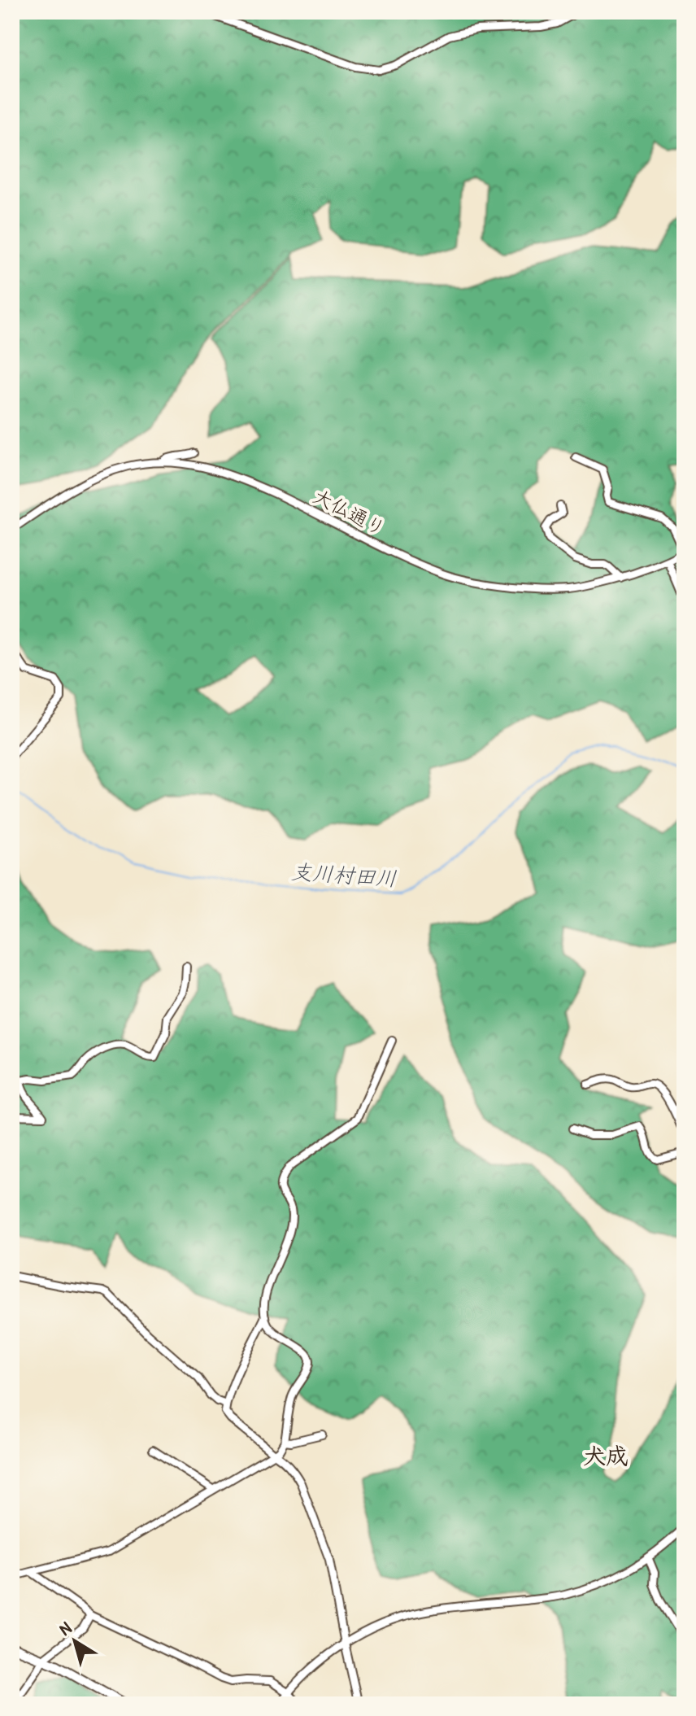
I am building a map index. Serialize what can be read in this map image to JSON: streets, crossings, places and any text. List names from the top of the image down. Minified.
{"streets":{"street":["大仏通り"]},"districts":["犬成"],"water":["支川村田川"],"north":"top left"}
